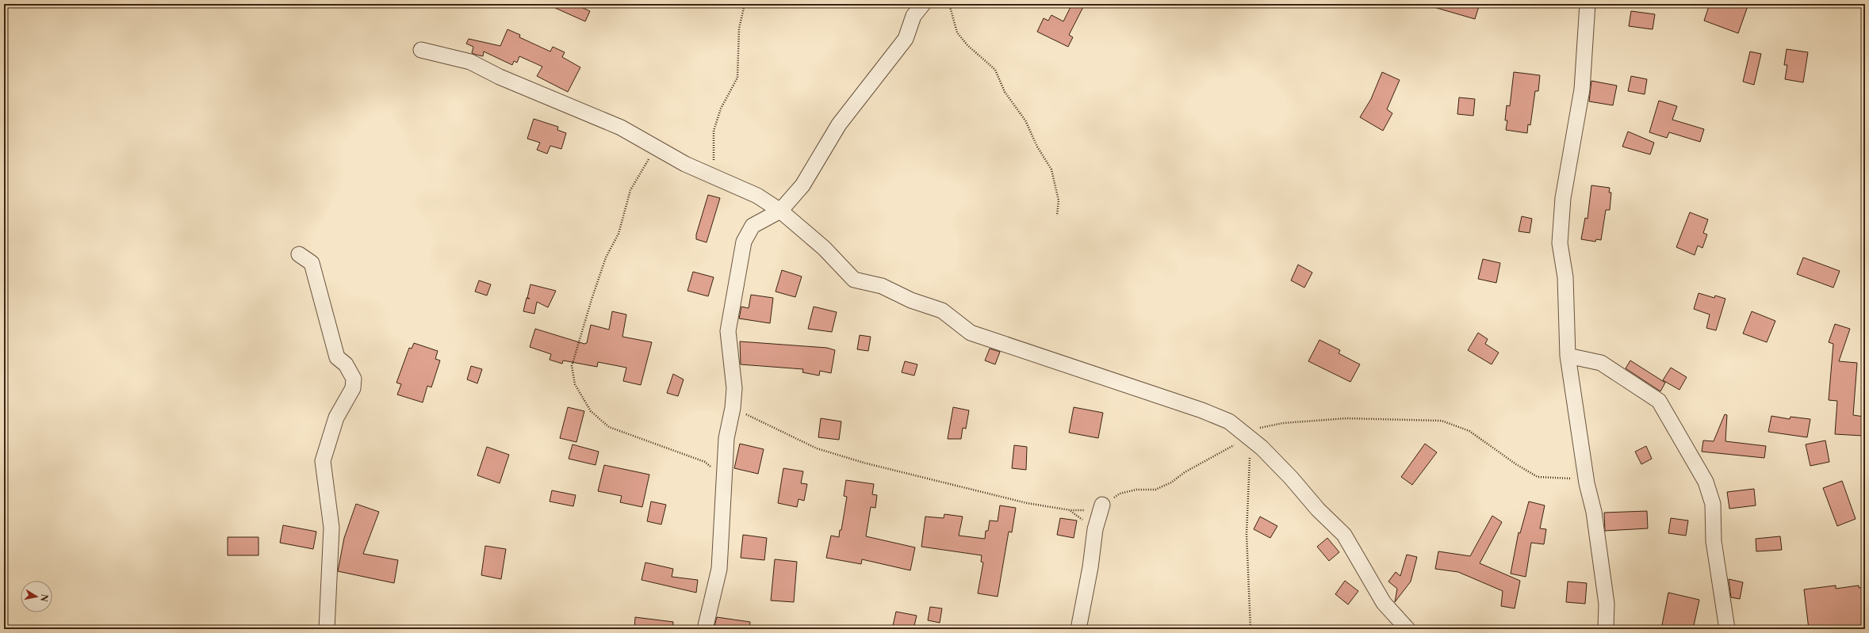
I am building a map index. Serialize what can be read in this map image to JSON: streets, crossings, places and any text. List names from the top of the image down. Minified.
{"north":"right"}
